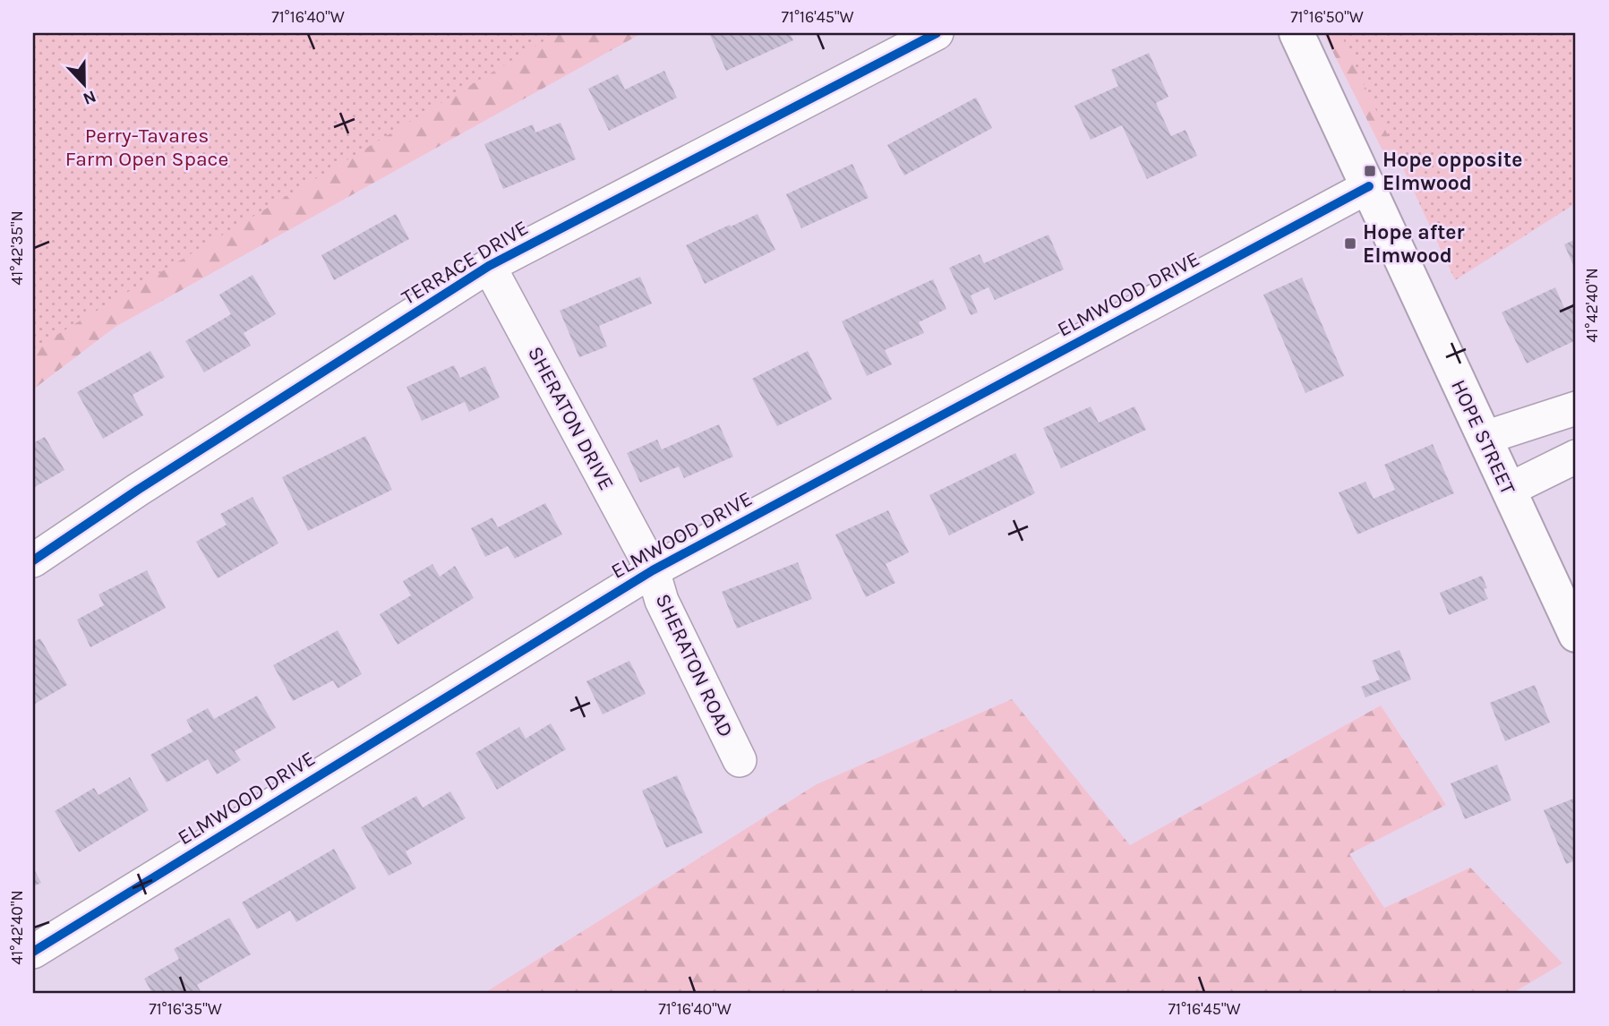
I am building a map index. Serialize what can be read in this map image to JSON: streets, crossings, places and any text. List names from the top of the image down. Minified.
{"streets":{"main road":["HOPE STREET"],"street":["TERRACE DRIVE","ELMWOOD DRIVE","SHERATON DRIVE","SHERATON ROAD"]},"crossings":[["TERRACE DRIVE","SHERATON DRIVE"],["ELMWOOD DRIVE","SHERATON DRIVE"],["ELMWOOD DRIVE","HOPE STREET"],["ELMWOOD DRIVE","SHERATON ROAD"],["SHERATON DRIVE","SHERATON ROAD"]],"parks":["Perry-Tavares Farm Open Space"],"places":{"transit":["Hope opposite Elmwood","Hope after Elmwood"]},"north":"bottom","coordinates":["71°16'40\"W","71°16'45\"W","71°16'50\"W","41°42'35\"N","41°42'40\"N","71°16'35\"W"]}
